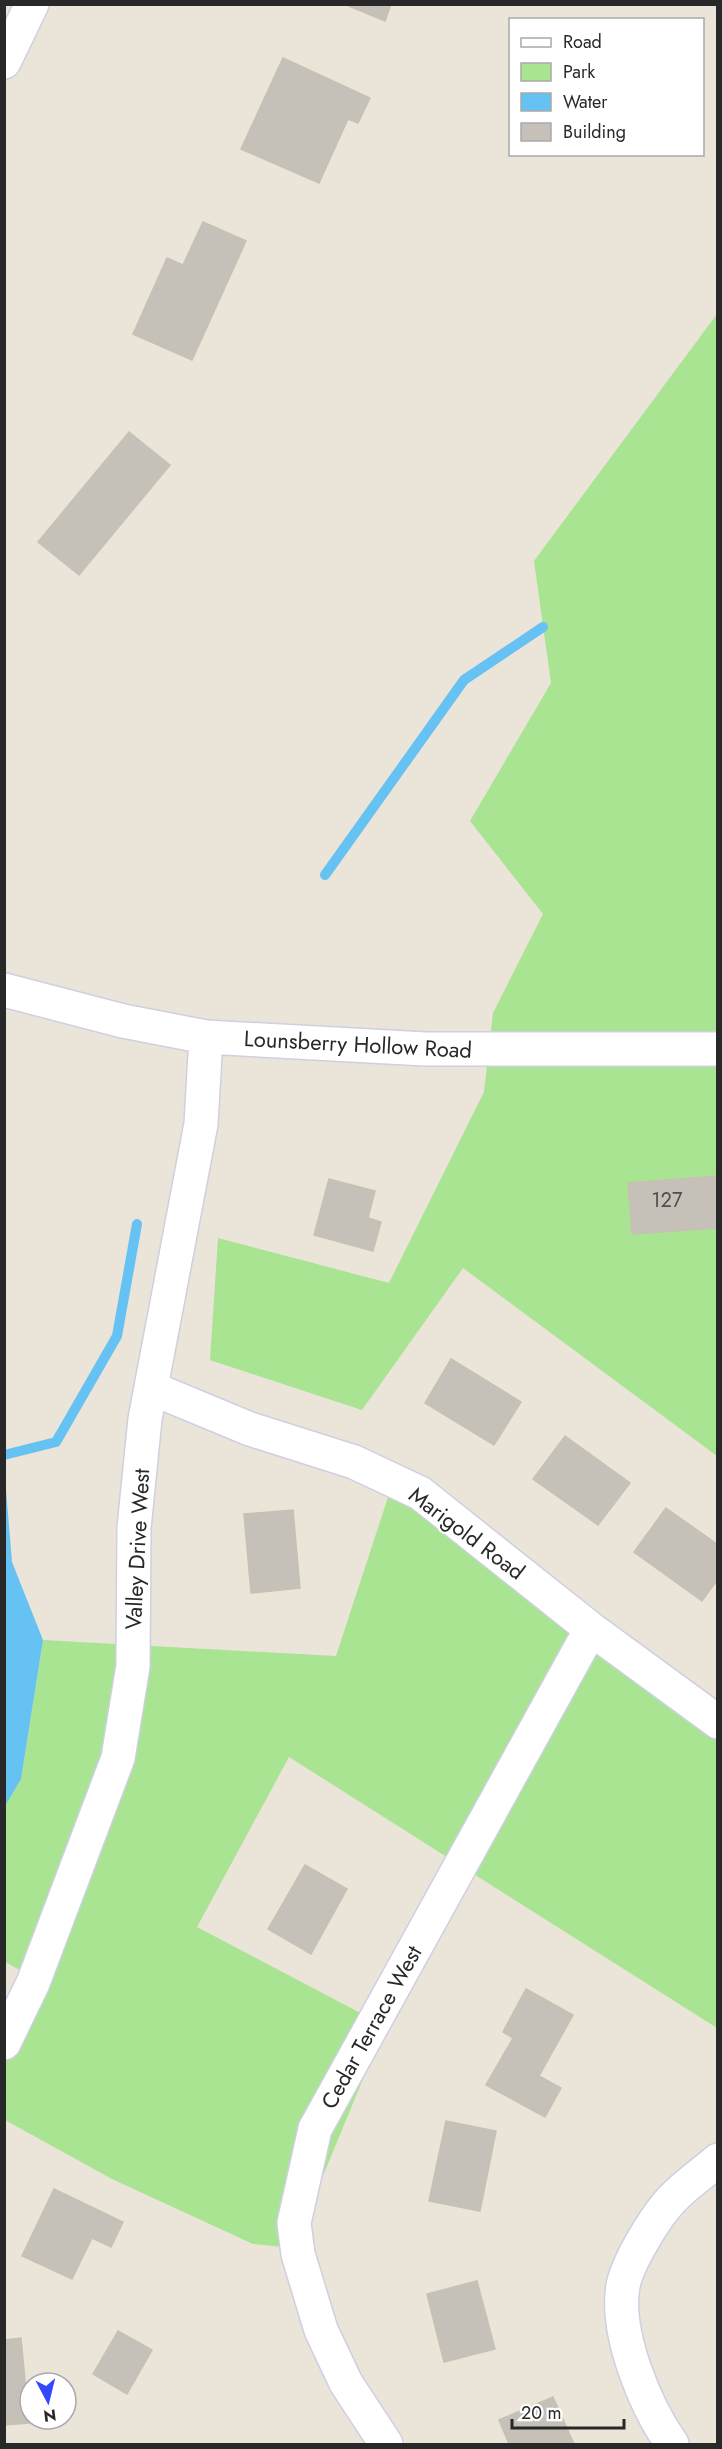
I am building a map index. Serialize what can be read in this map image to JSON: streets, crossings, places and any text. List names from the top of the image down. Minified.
{"streets":{"street":["Lounsberry Hollow Road","Marigold Road","Valley Drive West","Cedar Terrace West"]},"crossings":[["Lounsberry Hollow Road","Valley Drive West"],["Marigold Road","Valley Drive West"],["Marigold Road","Cedar Terrace West"]],"house_numbers":["127"],"legend":["Road","Park","Water","Building"],"scale_bar":"20 m","north":"bottom"}
